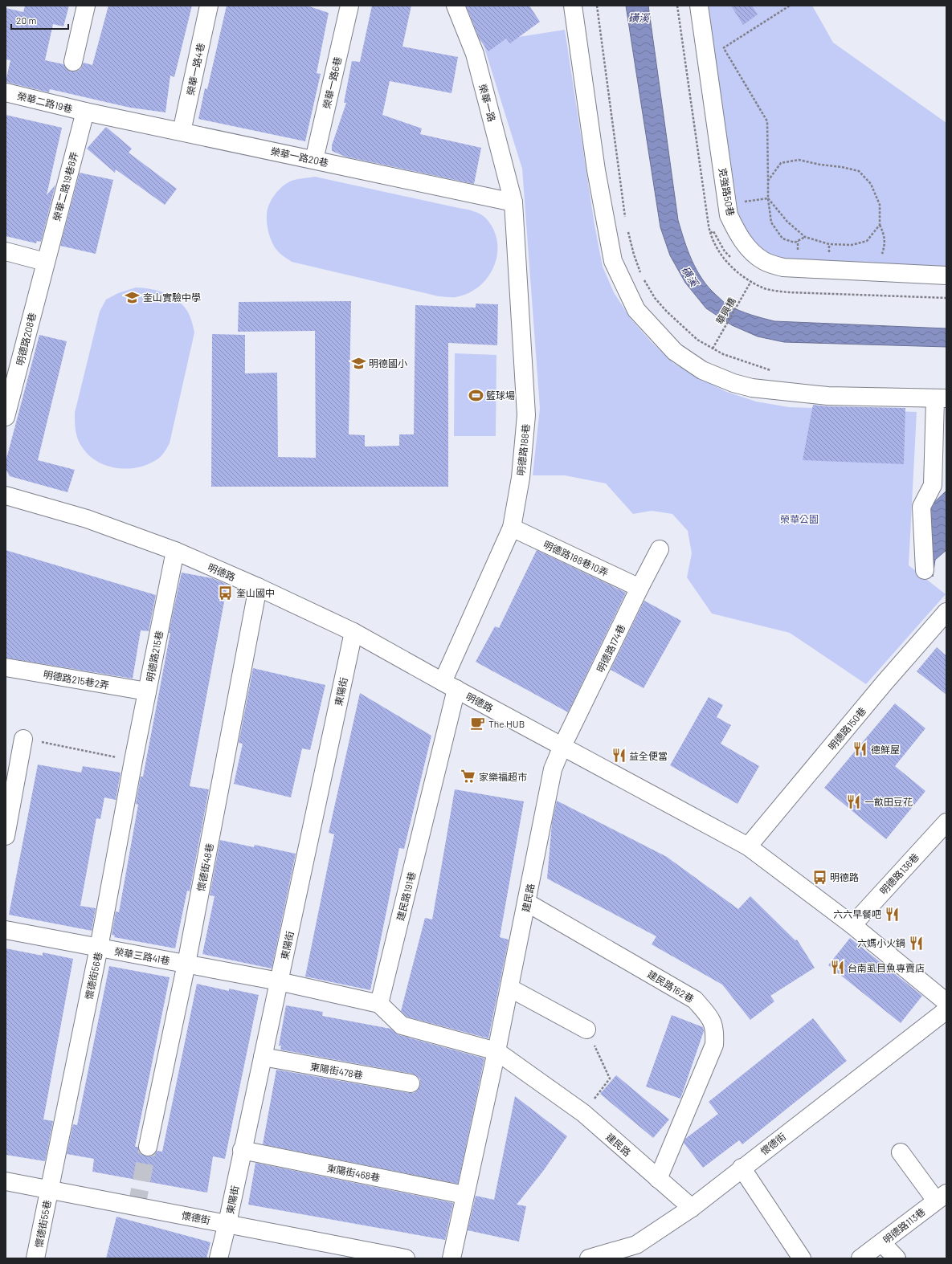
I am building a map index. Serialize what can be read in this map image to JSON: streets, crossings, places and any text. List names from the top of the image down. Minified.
{"streets":{"street":["榮華一路4巷","榮華一路6巷","榮華二路19巷","榮華一路","榮華一路20巷","榮華二路19巷8弄","克強路50巷","明德路208巷","明德路188巷","明德路188巷10弄","明德路","明德路174巷","明德路215巷","明德路215巷2弄","東陽街","明德路150巷","懷德街48巷","明德路136巷","建民路191巷","建民路","榮華三路41巷","懷德街56巷","建民路162巷","東陽街478巷","懷德街","東陽街468巷","懷德街55巷","明德路113巷"],"path":["華興橋"]},"crossings":[["榮華一路4巷","榮華一路20巷"],["榮華一路6巷","榮華一路20巷"],["榮華二路19巷","榮華一路20巷"],["榮華二路19巷","榮華二路19巷8弄"],["榮華一路","榮華一路20巷"],["榮華一路","明德路188巷"],["榮華一路20巷","榮華二路19巷8弄"],["榮華一路20巷","明德路188巷"],["榮華二路19巷8弄","明德路208巷"],["明德路188巷","明德路188巷10弄"],["明德路188巷","明德路"],["明德路188巷","建民路191巷"],["明德路188巷10弄","明德路174巷"],["明德路","明德路174巷"],["明德路","明德路215巷"],["明德路","東陽街"],["明德路","明德路150巷"],["明德路","懷德街48巷"],["明德路","明德路136巷"],["明德路","建民路191巷"],["明德路","建民路"],["明德路174巷","建民路"],["明德路215巷","明德路215巷2弄"],["明德路215巷","懷德街56巷"],["東陽街","榮華三路41巷"],["東陽街","東陽街478巷"],["東陽街","懷德街"],["東陽街","東陽街468巷"],["懷德街48巷","榮華三路41巷"],["建民路","建民路162巷"],["建民路","懷德街"],["建民路","東陽街468巷"],["榮華三路41巷","懷德街56巷"],["懷德街56巷","懷德街"],["懷德街56巷","懷德街55巷"],["懷德街","懷德街55巷"]],"water":["磺溪"],"parks":["榮華公園"],"places":{"school or university":["奎山實驗中學","明德國小"],"sports":["籃球場"],"bus stop":["奎山國中","明德路"],"cafe":["The HUB"],"restaurant":["德鮮屋","益全便當","一畝田豆花","六六早餐吧","六媽小火鍋","台南虱目魚專賣店"],"supermarket":["家樂福超市"]},"scale_bar":"20 m"}
